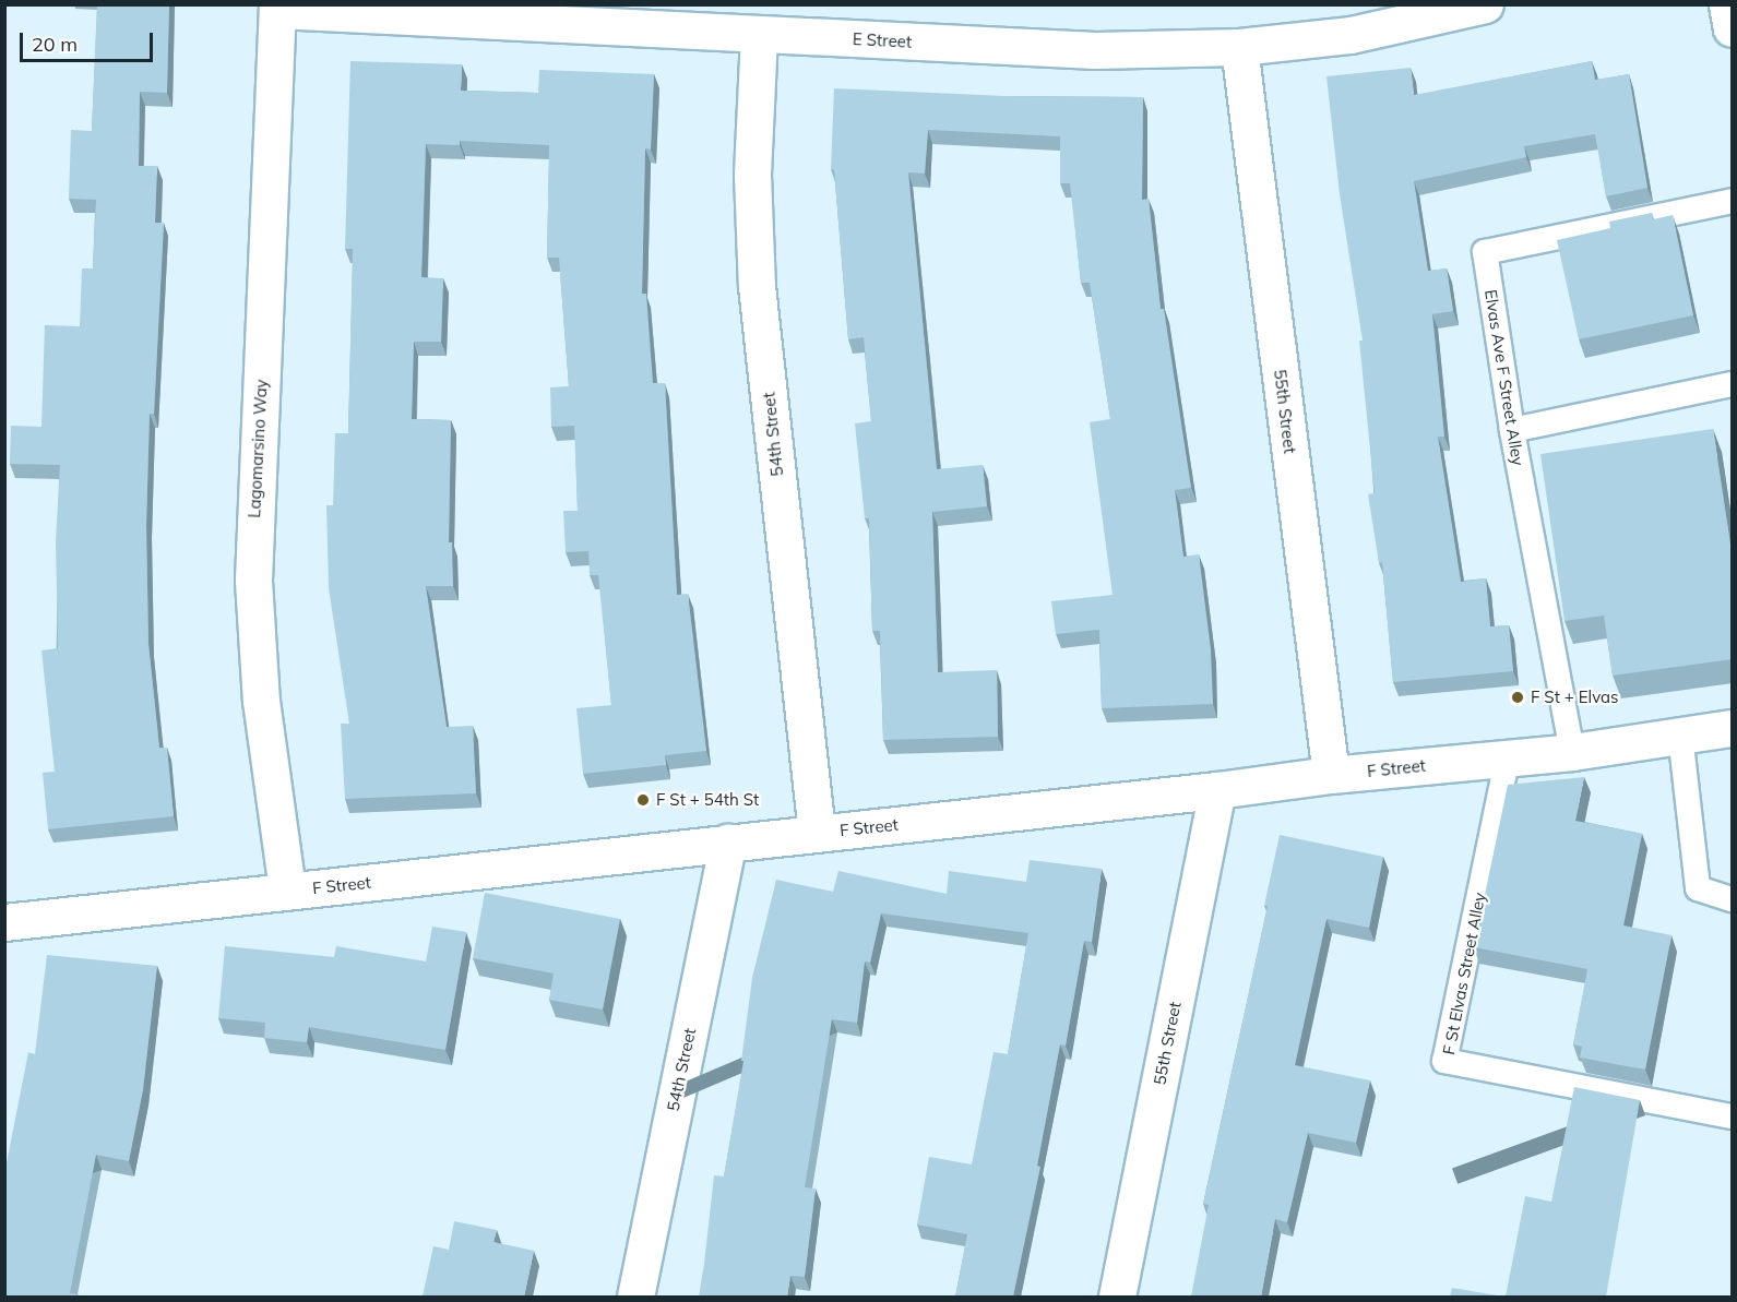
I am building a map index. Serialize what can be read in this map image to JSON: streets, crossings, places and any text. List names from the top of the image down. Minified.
{"streets":{"street":["E Street","55th Street","54th Street","Lagomarsino Way","F Street"],"lane":["Elvas Ave F Street Alley","F St Elvas Street Alley"]},"crossings":[["E Street","55th Street"],["E Street","54th Street"],["E Street","Lagomarsino Way"],["Elvas Ave F Street Alley","F Street"],["55th Street","F Street"],["54th Street","F Street"],["Lagomarsino Way","F Street"],["F Street","F St Elvas Street Alley"]],"places":["F St + Elvas","F St + 54th St"],"scale_bar":"20 m"}
